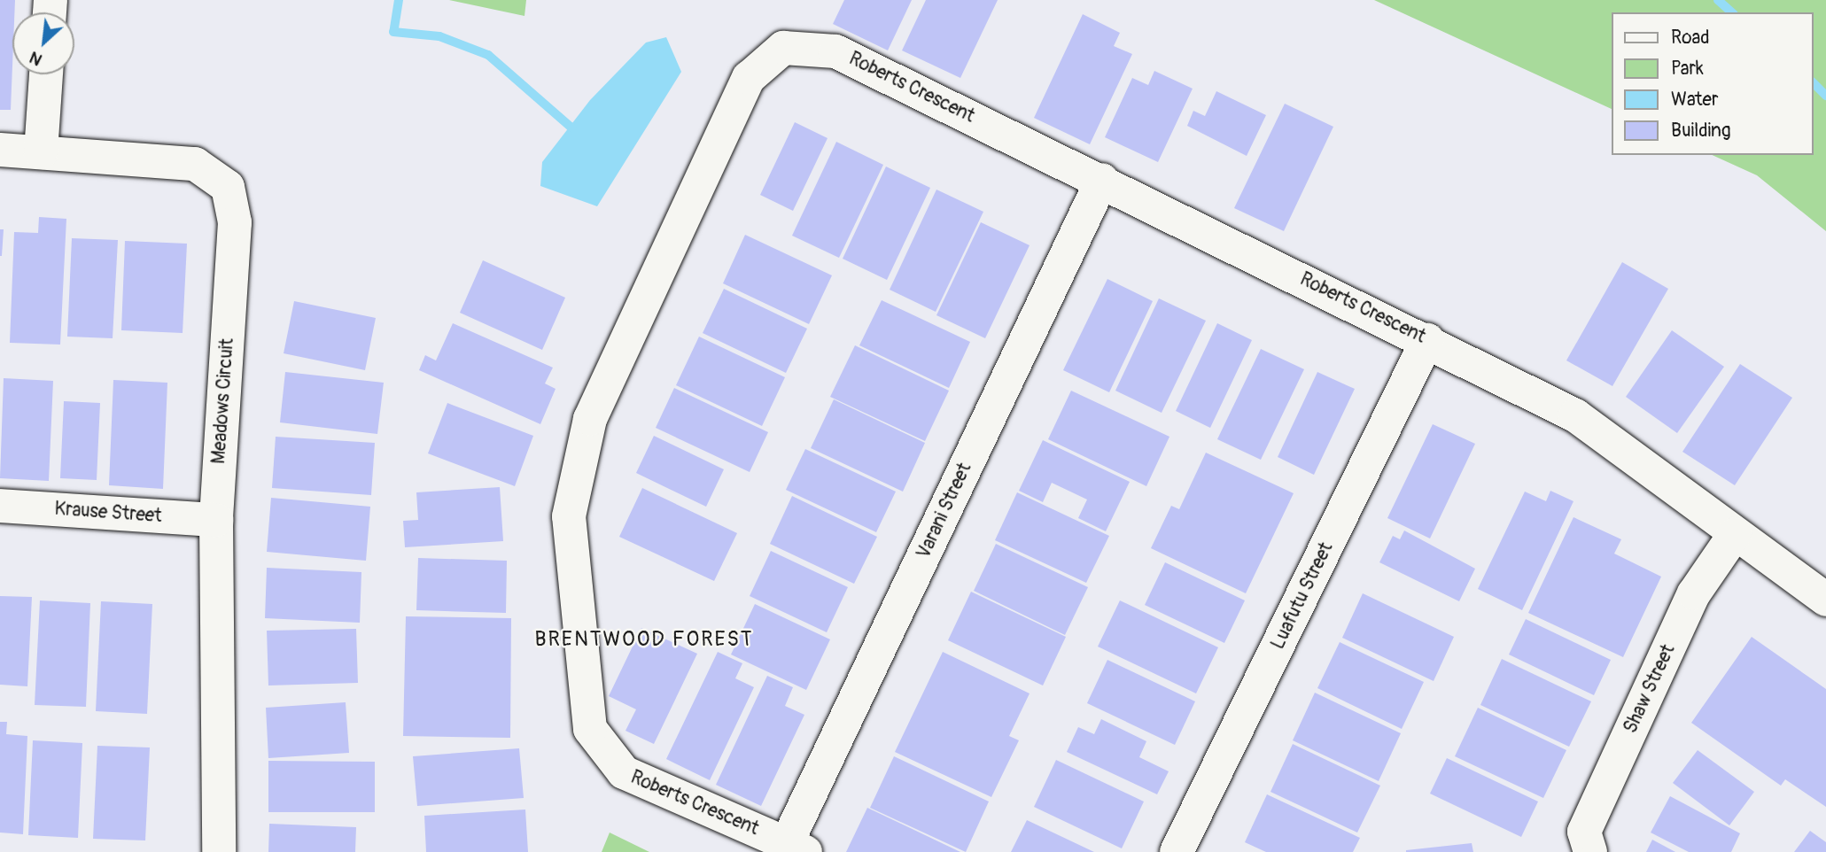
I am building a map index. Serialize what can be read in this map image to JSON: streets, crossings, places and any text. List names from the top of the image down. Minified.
{"streets":{"street":["Roberts Crescent","Meadows Circuit","Varani Street","Krause Street","Luafutu Street","Shaw Street"]},"crossings":[["Roberts Crescent","Varani Street"],["Roberts Crescent","Luafutu Street"],["Roberts Crescent","Shaw Street"],["Meadows Circuit","Krause Street"]],"districts":["BRENTWOOD FOREST"],"legend":["Road","Park","Water","Building"],"north":"bottom left"}
